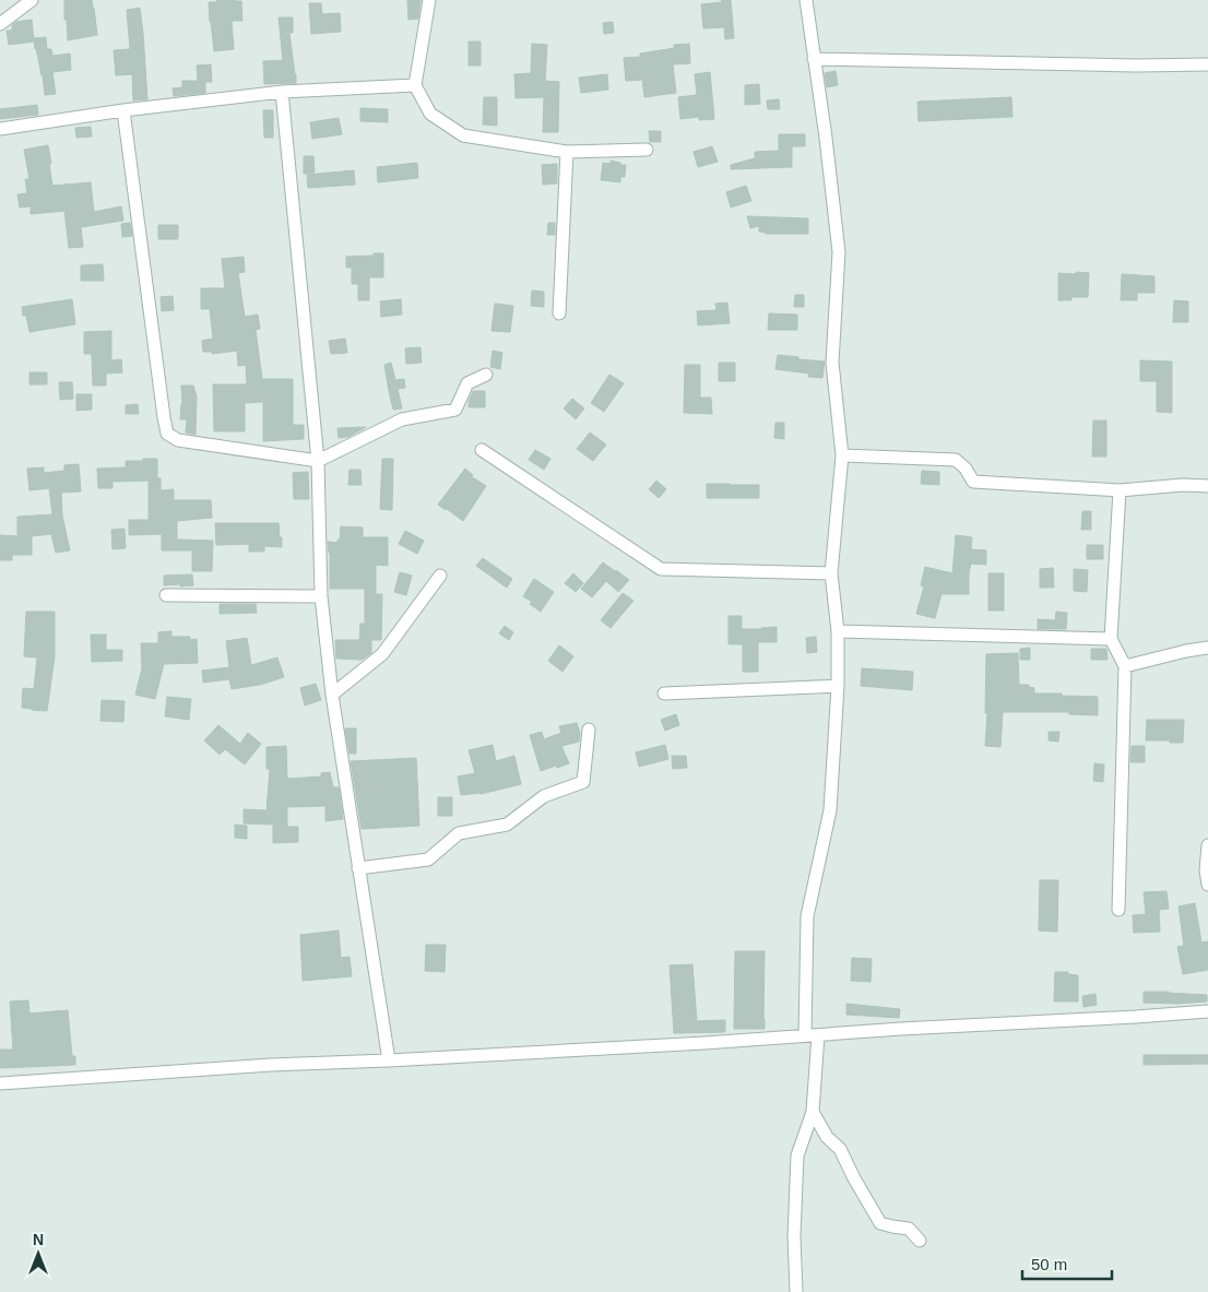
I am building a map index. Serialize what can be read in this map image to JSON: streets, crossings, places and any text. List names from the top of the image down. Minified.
{"scale_bar":"50 m","north":"top"}
